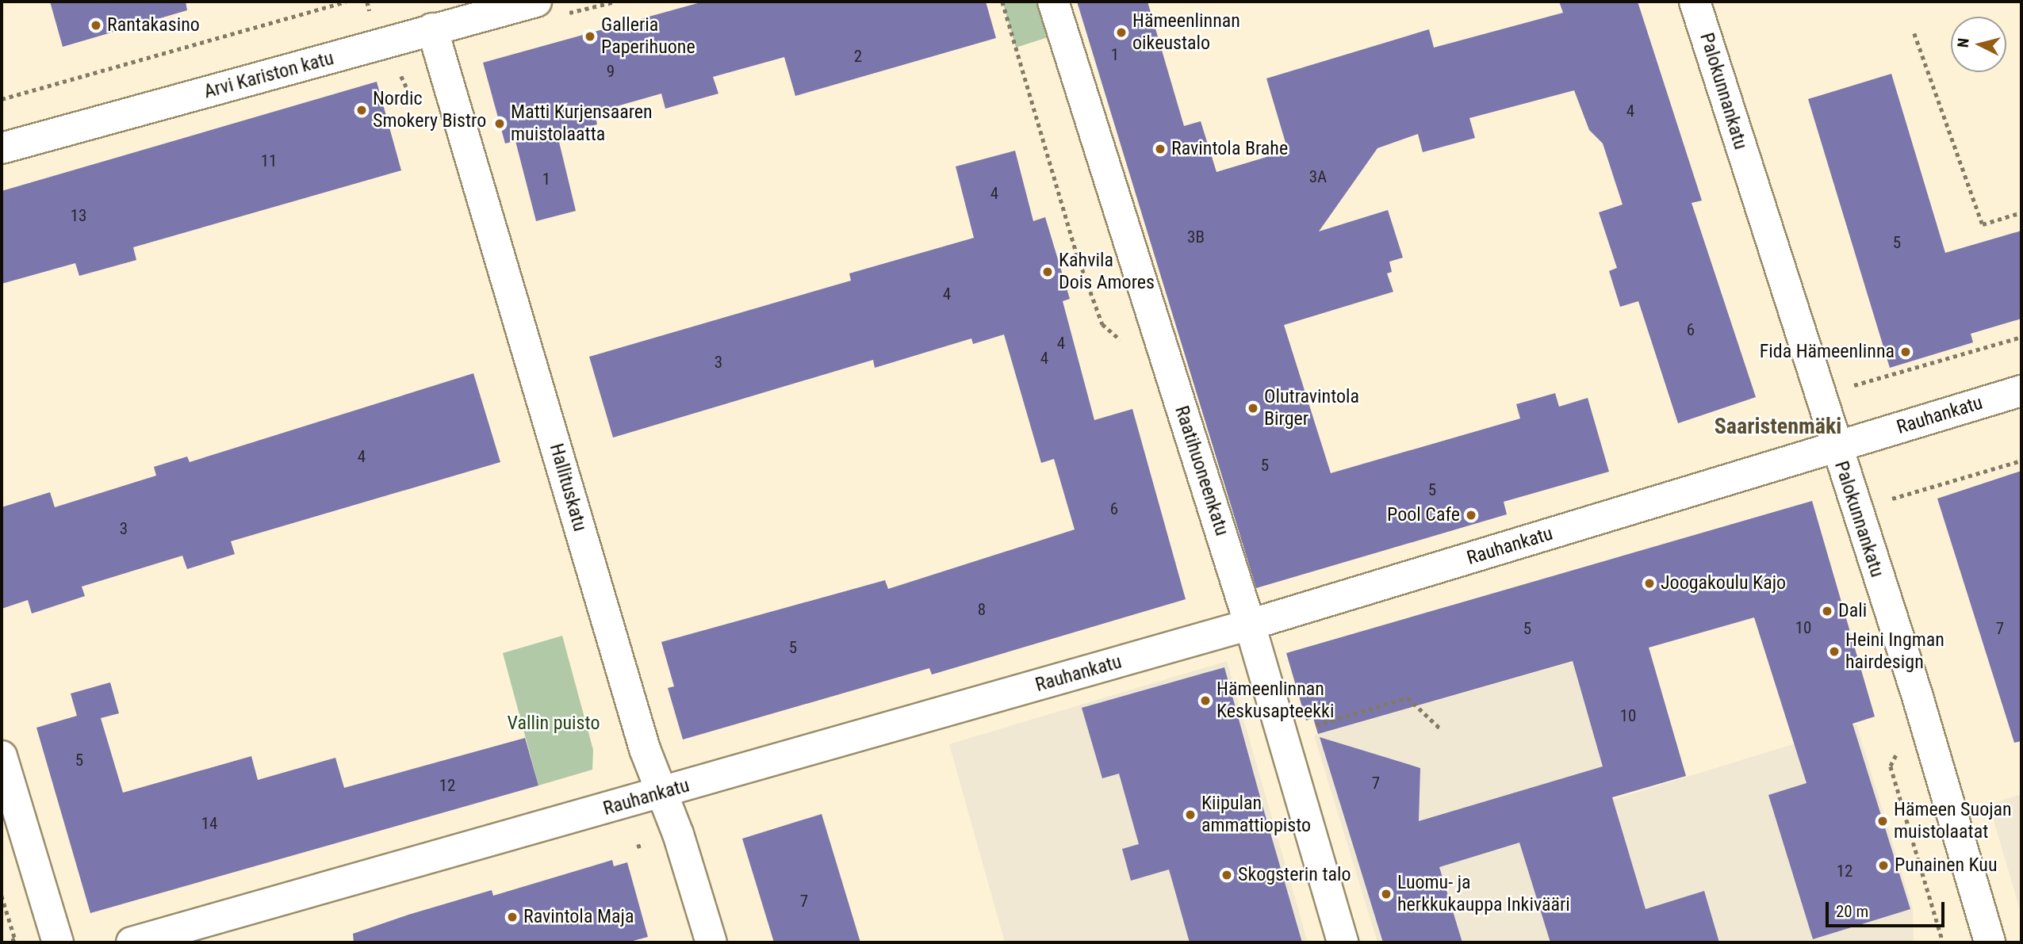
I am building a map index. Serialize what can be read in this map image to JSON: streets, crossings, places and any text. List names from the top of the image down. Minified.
{"streets":{"street":["Arvi Kariston katu","Palokunnankatu","Rauhankatu","Raatihuoneenkatu","Hallituskatu"]},"crossings":[["Arvi Kariston katu","Hallituskatu"],["Palokunnankatu","Rauhankatu"],["Rauhankatu","Raatihuoneenkatu"],["Rauhankatu","Hallituskatu"]],"districts":["Saaristenmäki"],"parks":["Vallin puisto"],"places":["Rantakasino","Hämeenlinnan oikeustalo","Galleria Paperihuone","Nordic Smokery Bistro","Matti Kurjensaaren muistolaatta","Ravintola Brahe","Kahvila Dois Amores","Fida Hämeenlinna","Olutravintola Birger","Pool Cafe","Joogakoulu Kajo","Dali","Heini Ingman hairdesign","Hämeenlinnan Keskusapteekki","Kiipulan ammattiopisto","Hämeen Suojan muistolaatat","Punainen Kuu","Skogsterin talo","Luomu- ja herkkukauppa Inkivääri","Ravintola Maja"],"house_numbers":["1","2","9","4","11","3A","1","4","13","3B","5","4","6","4","4","3","4","5","5","6","3","8","10","5","7","5","10","5","7","12","14","12","7"],"scale_bar":"20 m","north":"left"}
